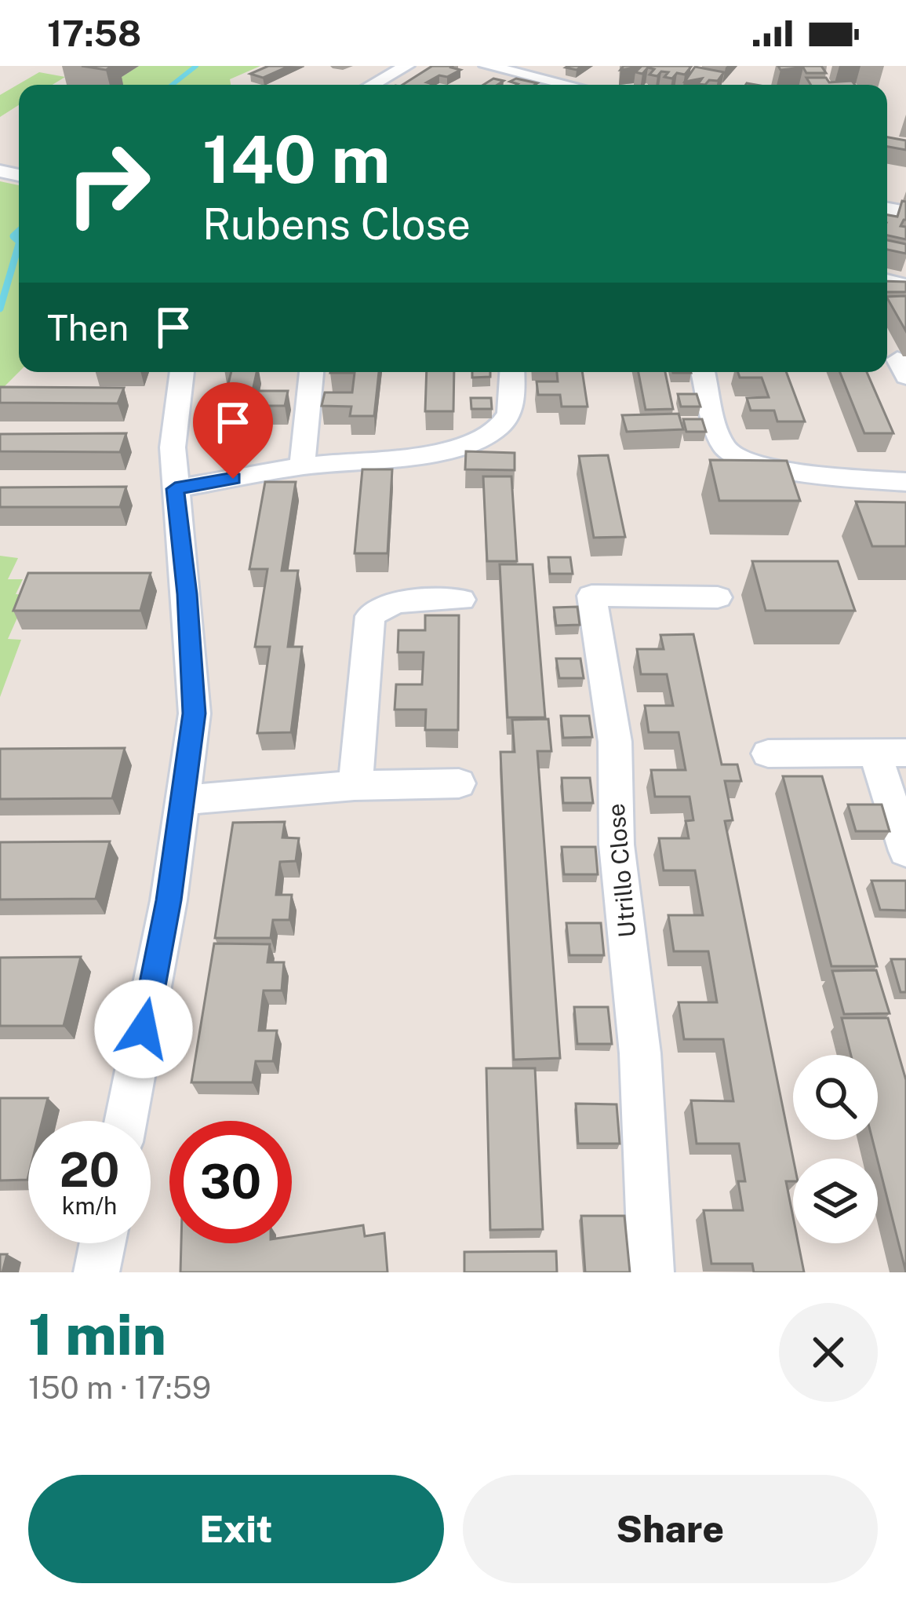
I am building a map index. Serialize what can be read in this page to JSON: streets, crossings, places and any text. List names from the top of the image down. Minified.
{"streets":{"street":["Utrillo Close"]},"page":{"status":"17:58","turn":["140 m","Rubens Close"],"then":"Then","speed":"20 km/h","limit":"30","heading":["1 min","150 m · 17:59"],"buttons":["Exit","Share"]}}
